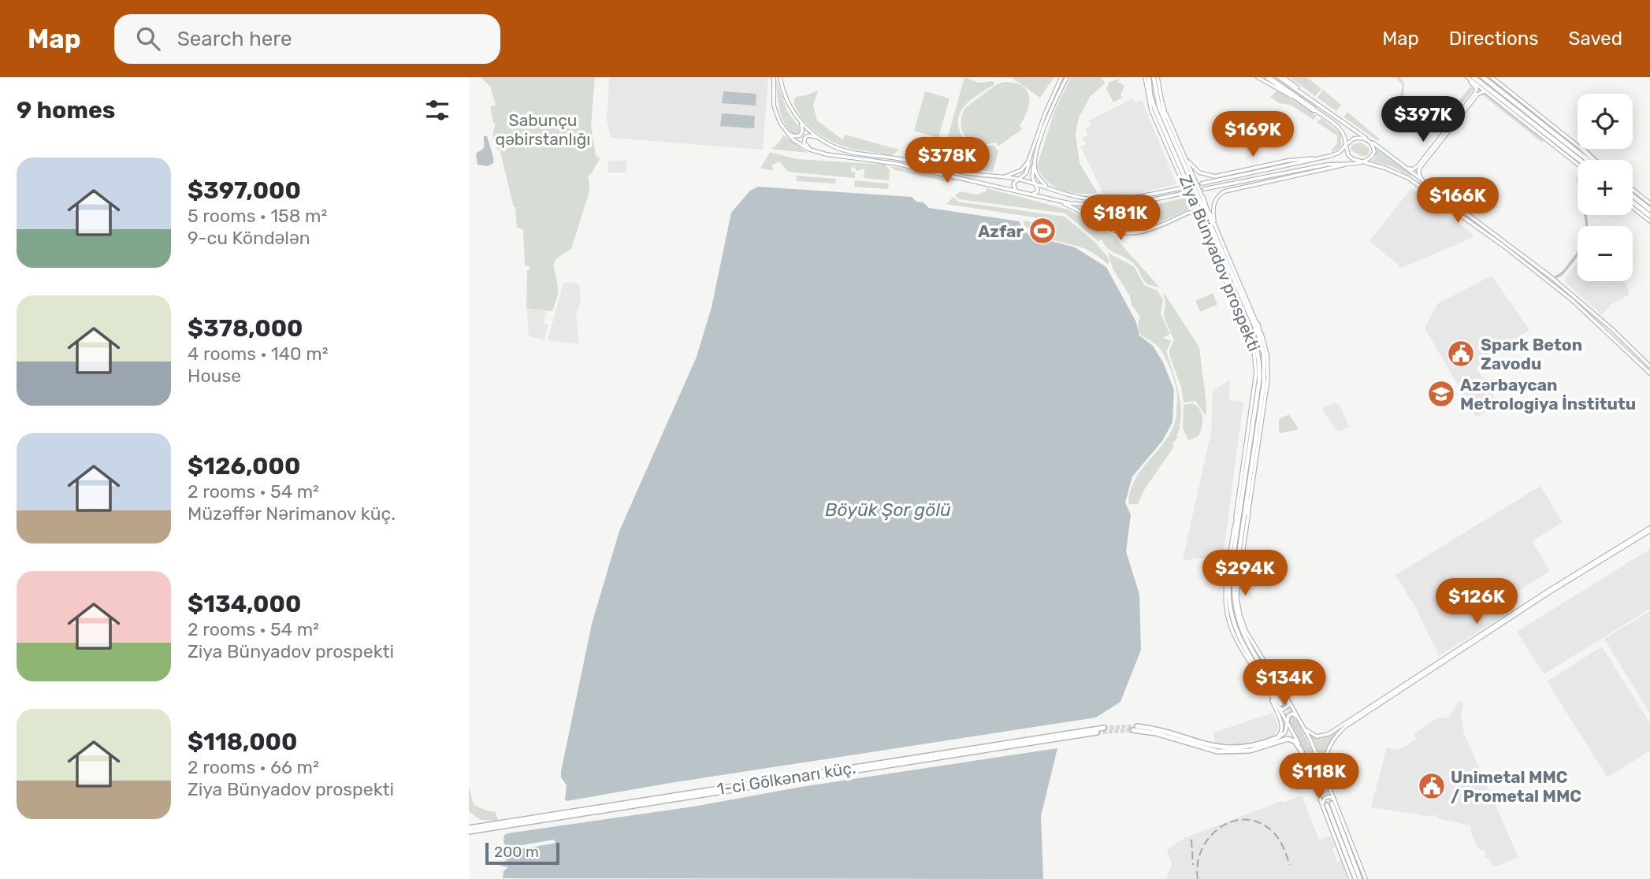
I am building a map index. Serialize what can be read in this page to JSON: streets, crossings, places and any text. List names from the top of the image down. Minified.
{"streets":{"highway":["1-ci Gölkənarı küç."],"main road":["Ziya Bünyadov prospekti"]},"water":["Böyük Şor gölü"],"parks":["Sabunçu qəbirstanlığı"],"places":{"sports":["Azfar"],"public building":["Spark Beton Zavodu","Unimetal MMC / Prometal MMC"],"school or university":["Azərbaycan Metrologiya İnstitutu"]},"scale_bar":"200 m","page":{"header":"Map","search":"Search here","nav":["Map","Directions","Saved"],"heading":"9 homes","map_buttons":["+","−"],"price":["$397K","$169K","$378K","$166K","$181K","$294K","$126K","$134K","$118K"],"list":[{"name":"$397,000","note":"5 rooms · 158 m² · 9-cu Köndələn"},{"name":"$378,000","note":"4 rooms · 140 m² · House"},{"name":"$126,000","note":"2 rooms · 54 m² · Müzəffər Nərimanov küç."},{"name":"$134,000","note":"2 rooms · 54 m² · Ziya Bünyadov prospekti"},{"name":"$118,000","note":"2 rooms · 66 m² · Ziya Bünyadov prospekti"}],"scale":"200 m"}}
